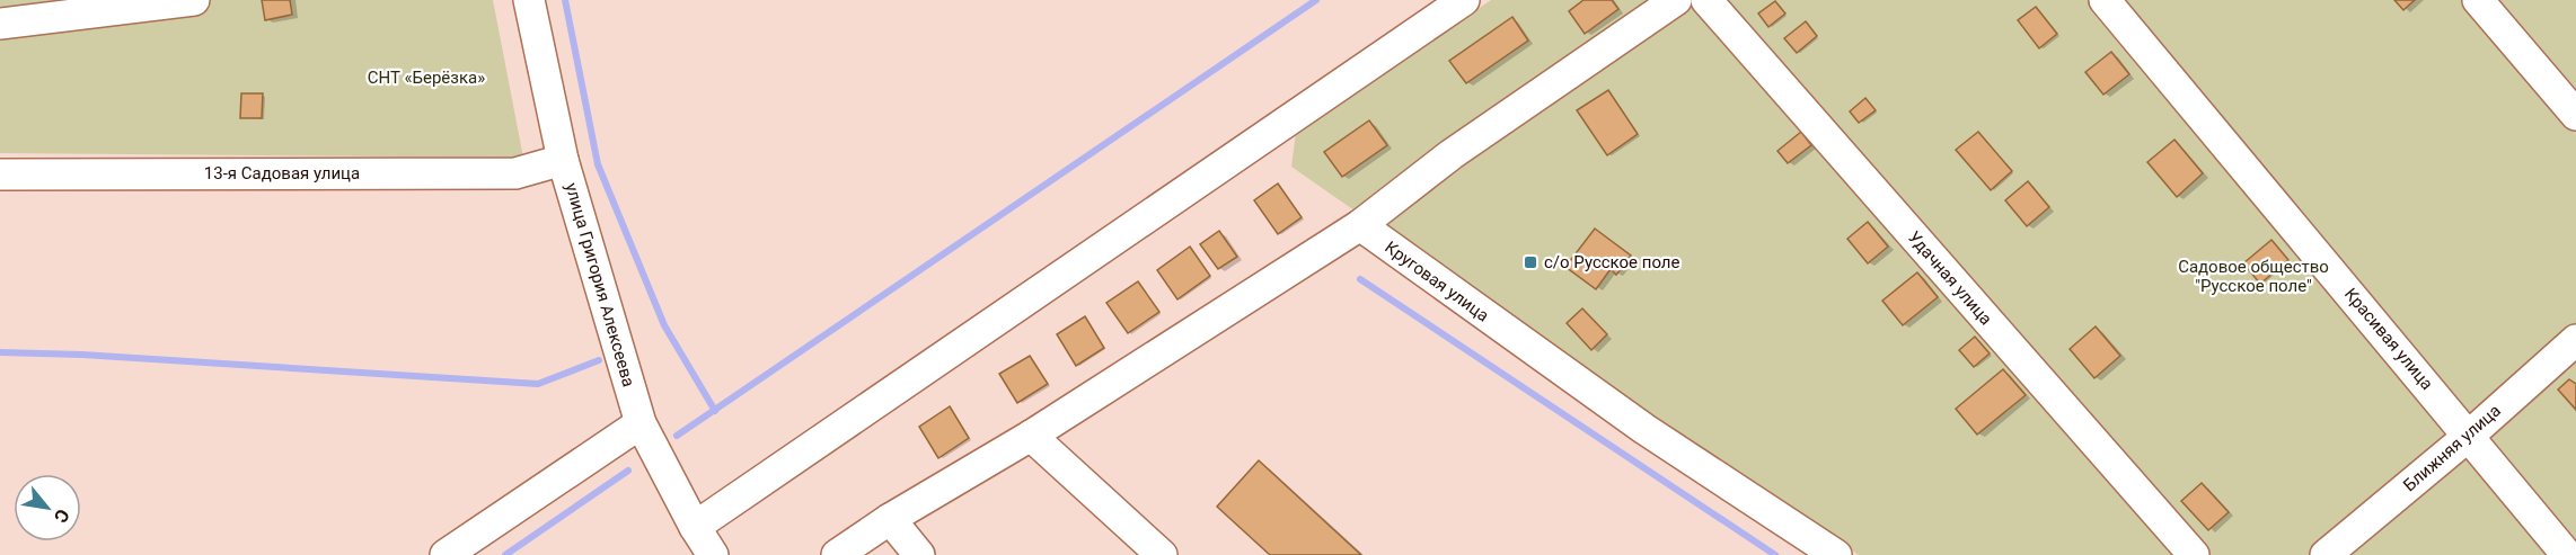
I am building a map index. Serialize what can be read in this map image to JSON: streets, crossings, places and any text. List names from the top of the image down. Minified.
{"streets":{"street":["13-я Садовая улица","Удачная улица","Круговая улица","улица Григория Алексеева","Красивая улица","Ближняя улица"]},"crossings":[["13-я Садовая улица","улица Григория Алексеева"],["Красивая улица","Ближняя улица"]],"parks":["СНТ «Берёзка»","Садовое общество \"Русское поле\""],"places":{"transit":["с/о Русское поле"]},"north":"bottom right"}
